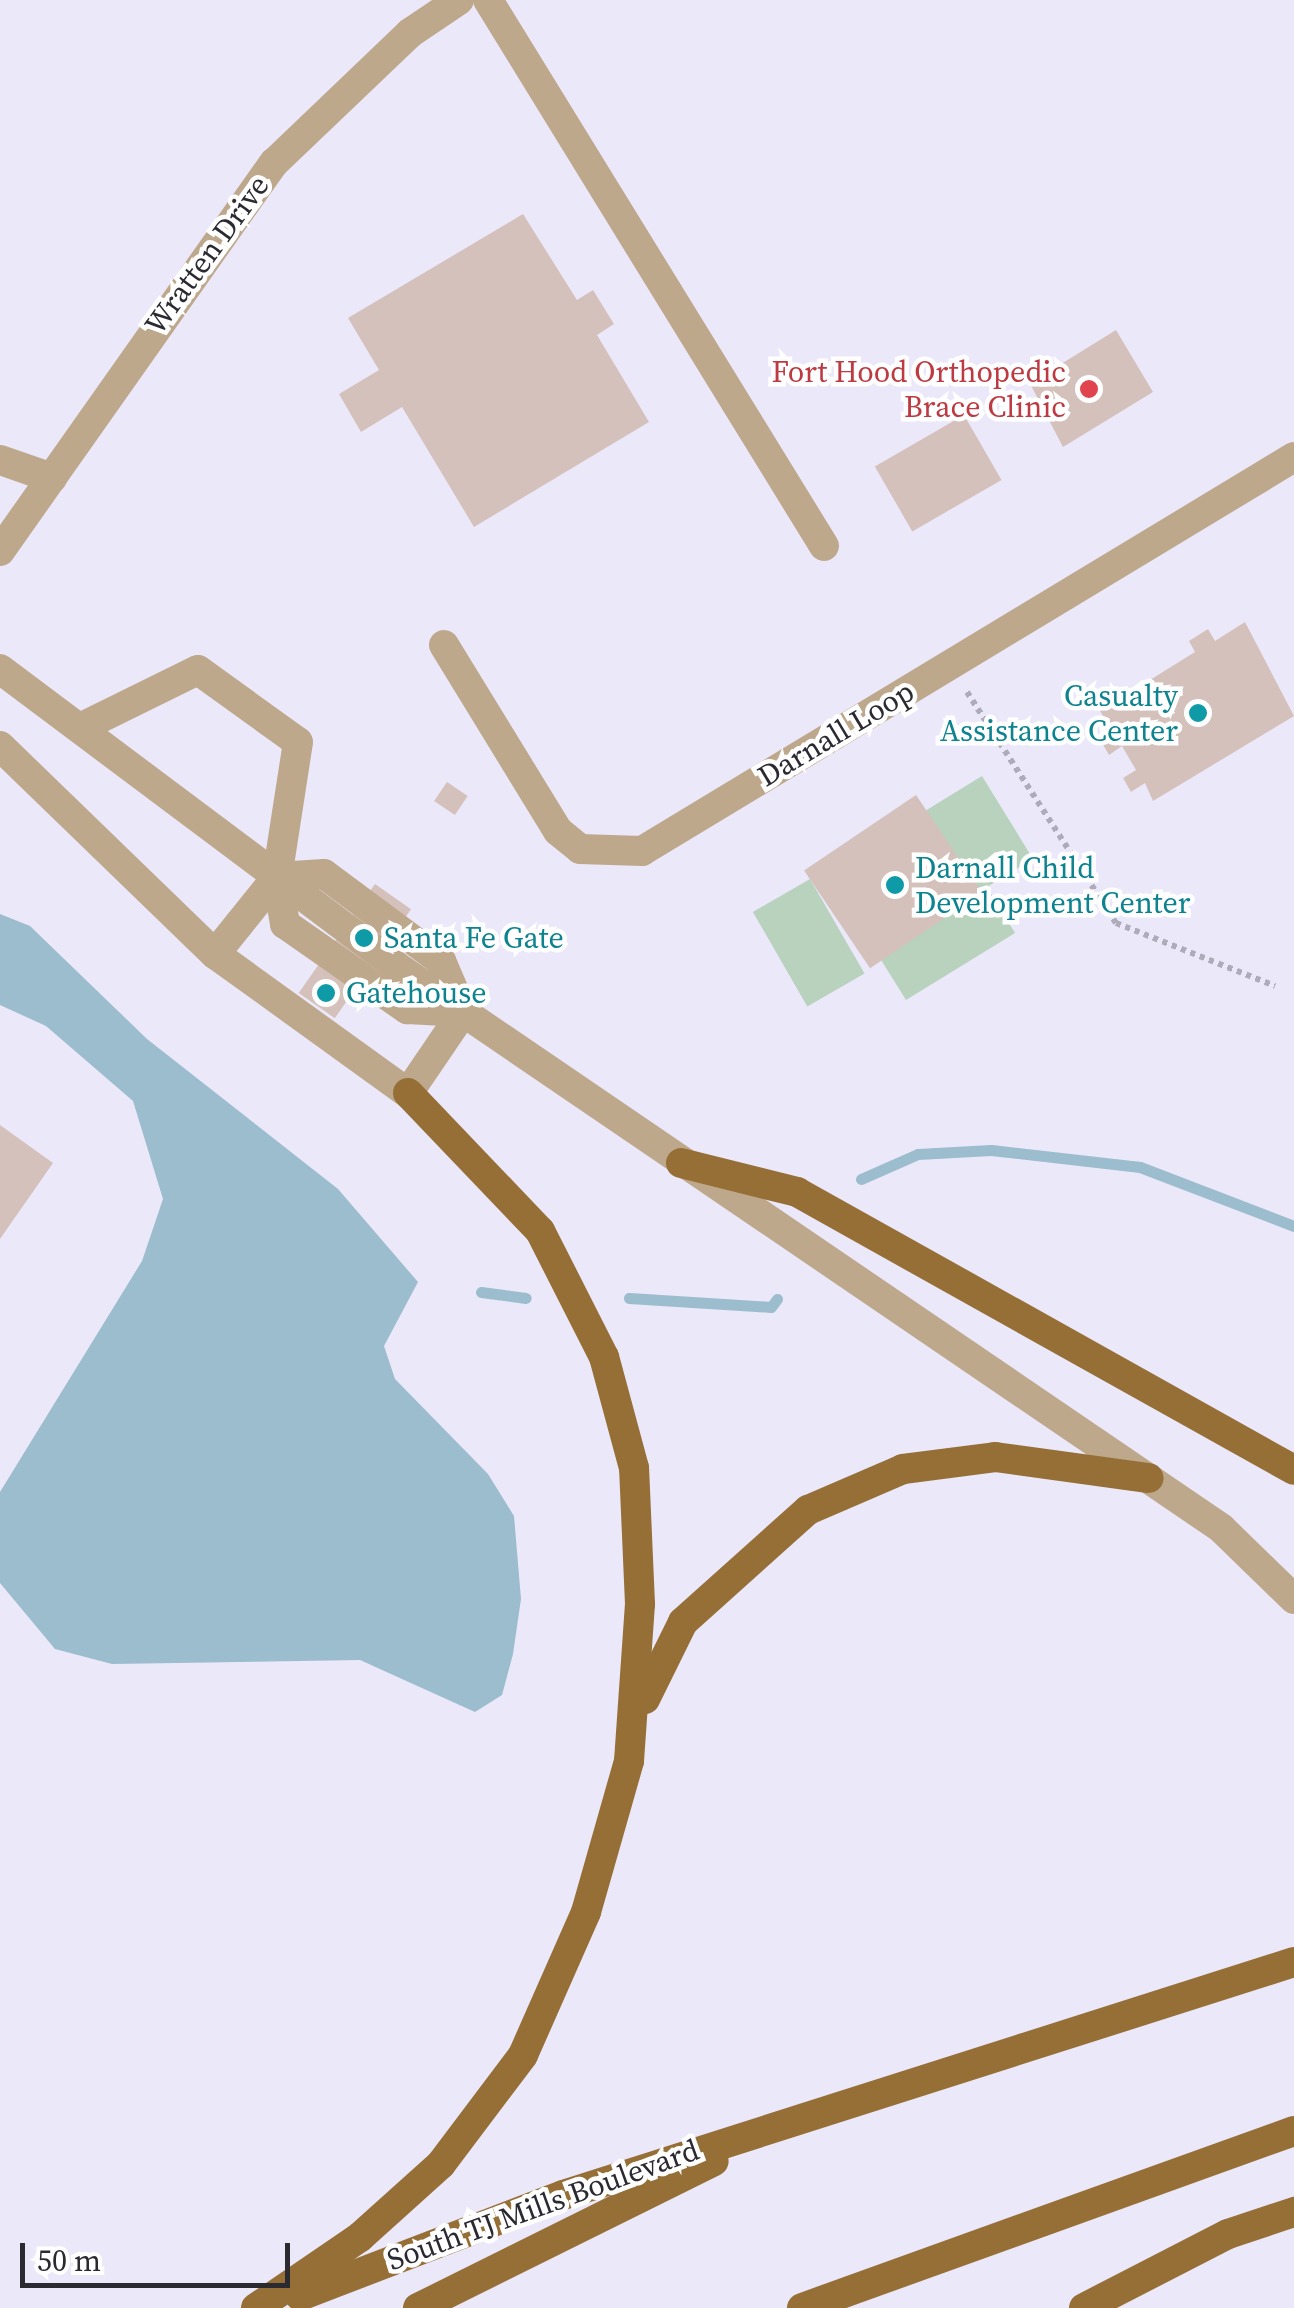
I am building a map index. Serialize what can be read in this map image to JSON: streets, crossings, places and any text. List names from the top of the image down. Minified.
{"streets":{"main road":["South TJ Mills Boulevard"],"street":["Wratten Drive","Darnall Loop"]},"places":["Fort Hood Orthopedic Brace Clinic","Casualty Assistance Center","Darnall Child Development Center","Santa Fe Gate","Gatehouse"],"scale_bar":"50 m"}
